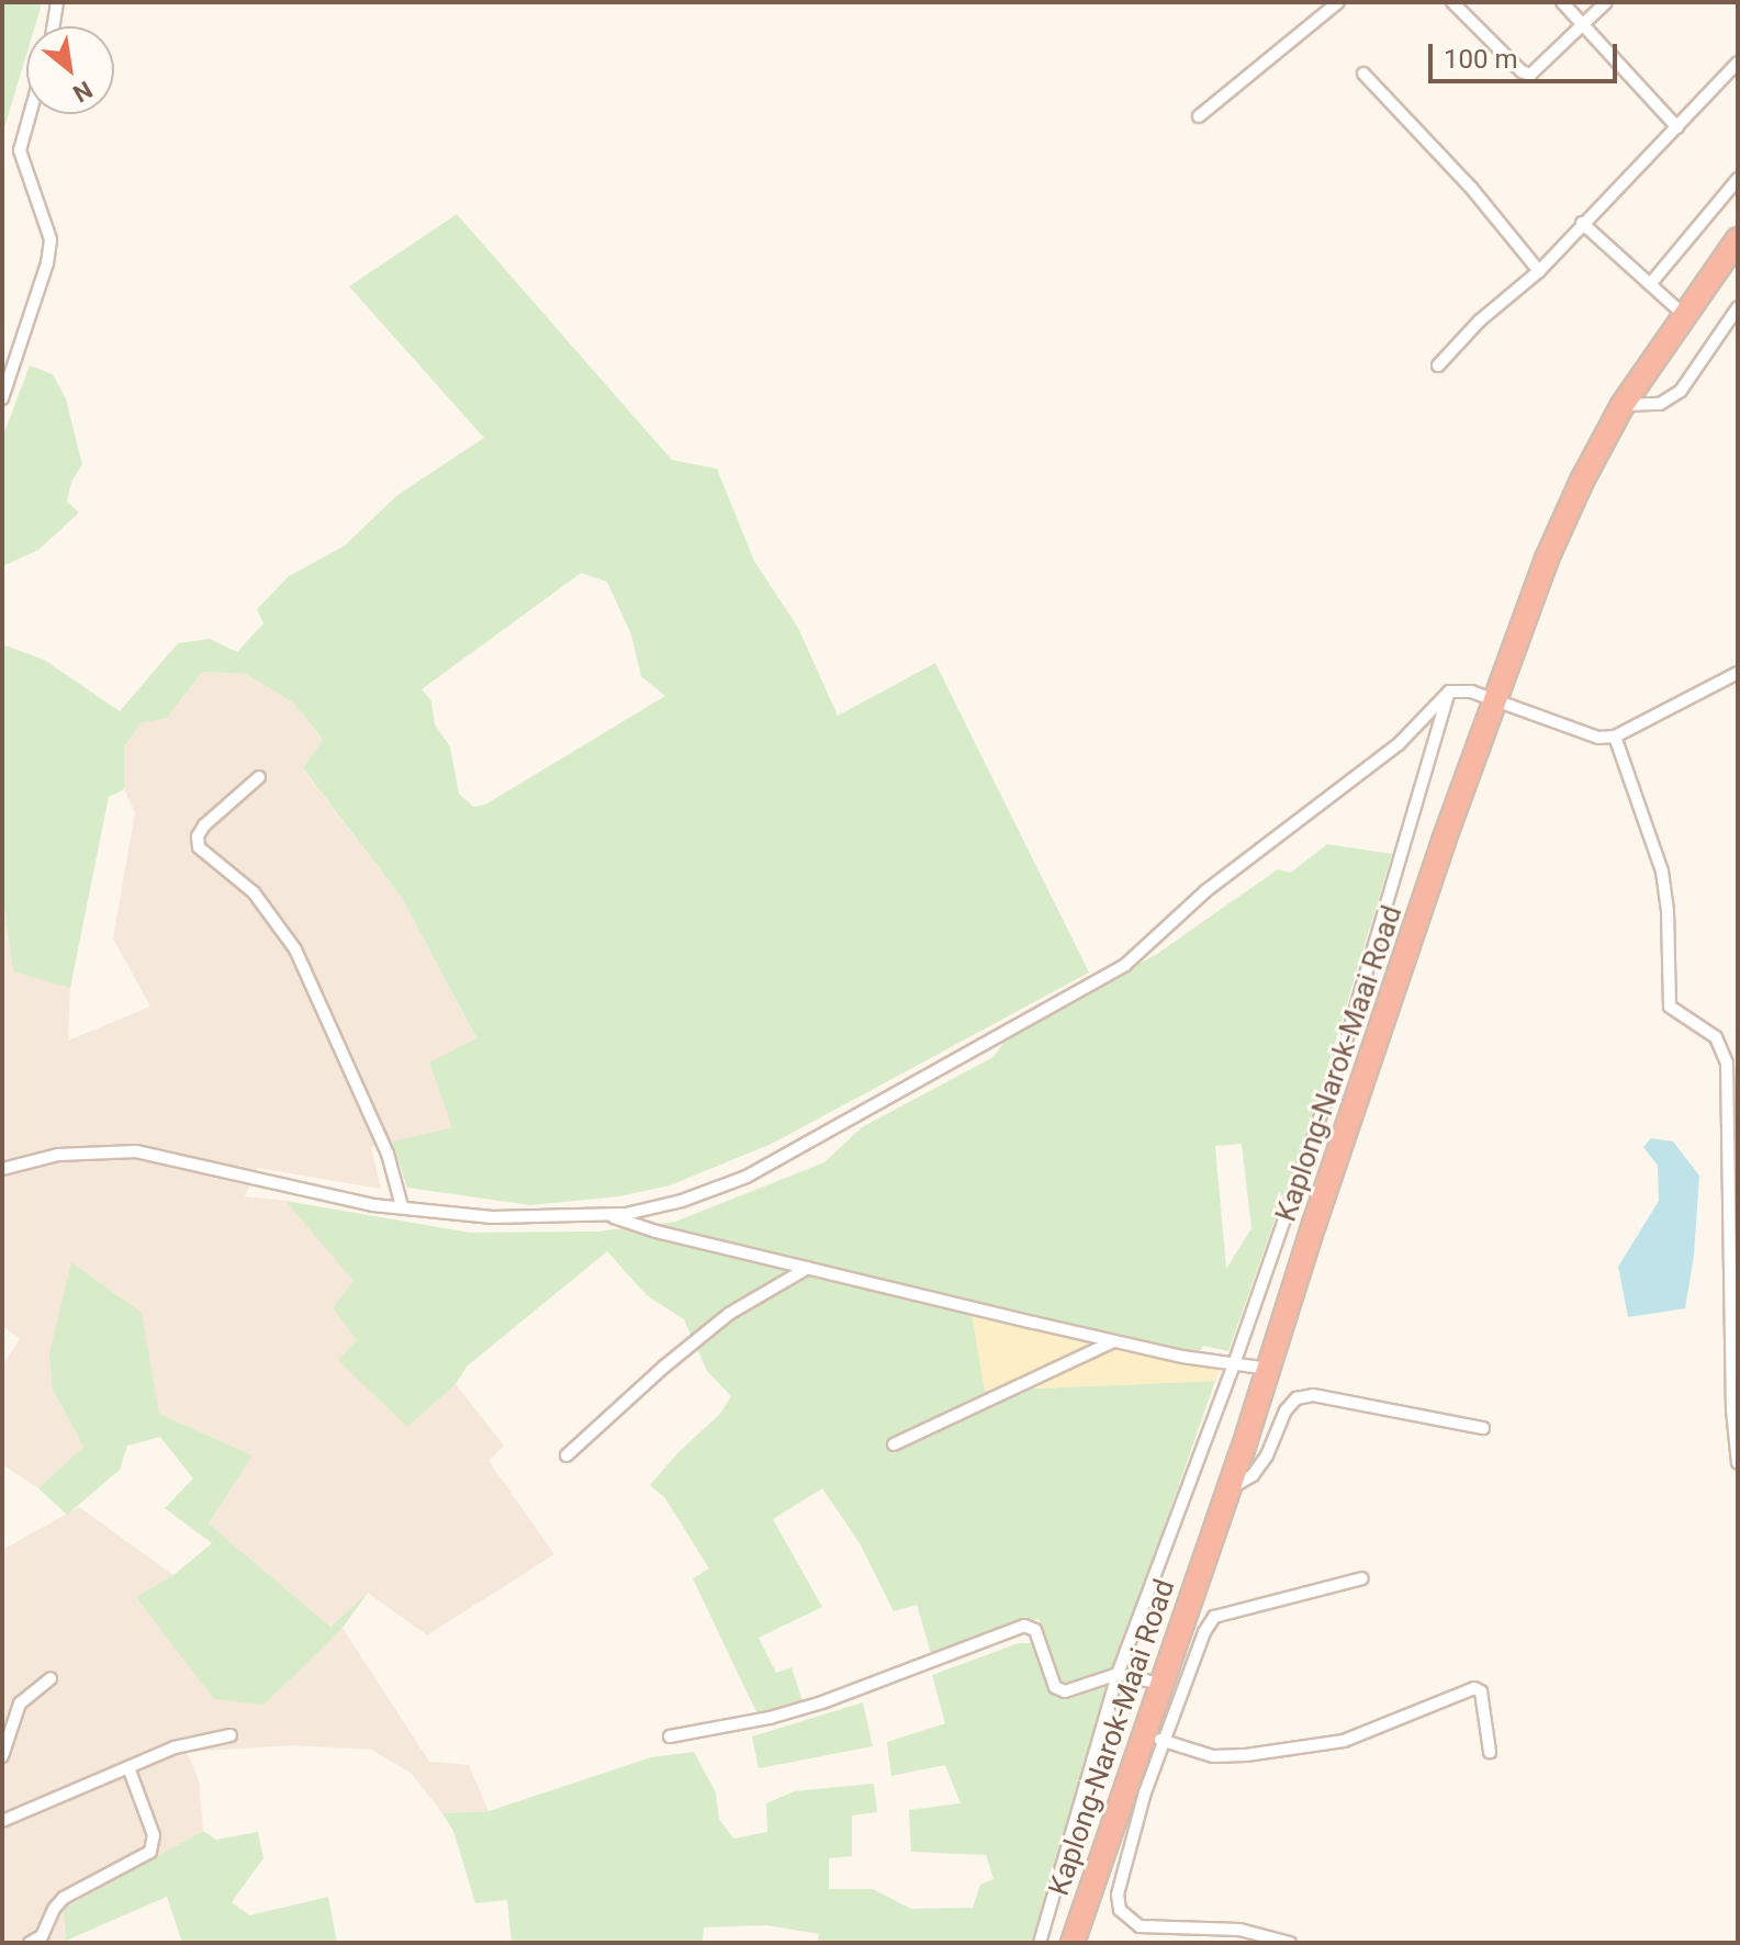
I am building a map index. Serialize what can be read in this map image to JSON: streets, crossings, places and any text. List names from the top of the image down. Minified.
{"streets":{"highway":["Kaplong-Narok-Maai Road"]},"scale_bar":"100 m","north":"bottom right"}
